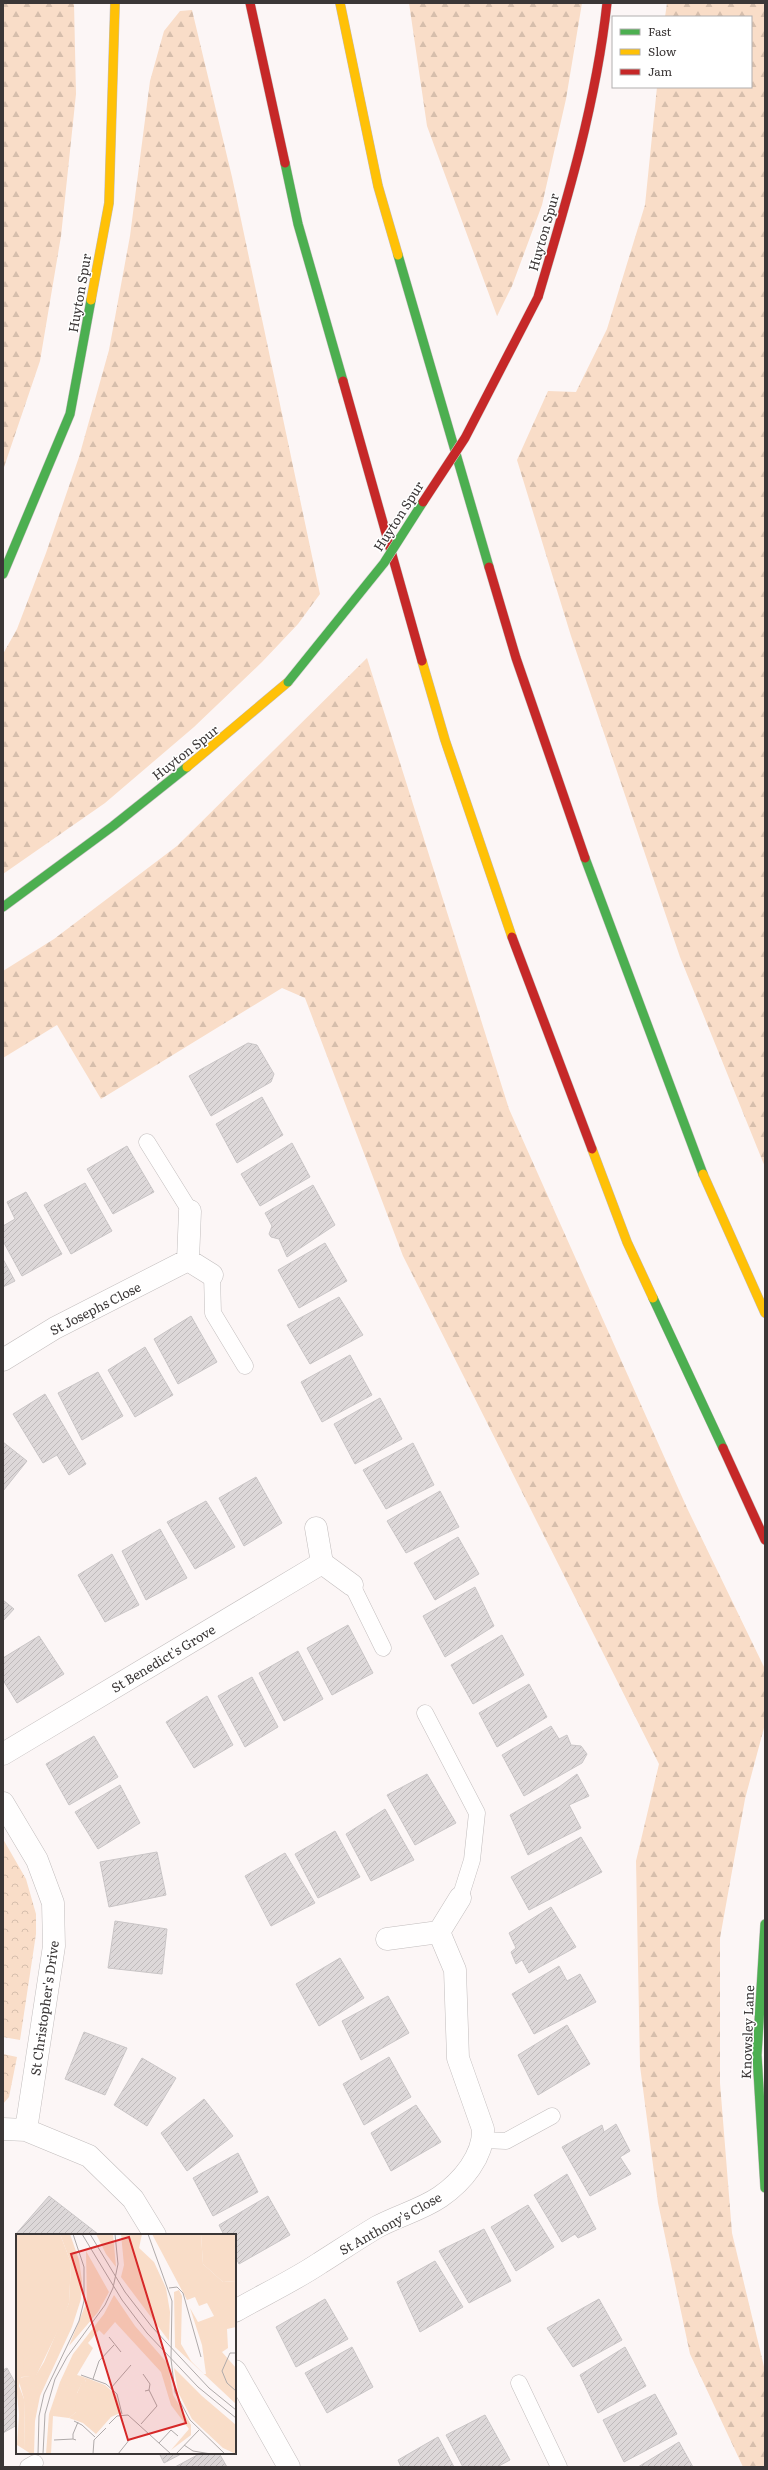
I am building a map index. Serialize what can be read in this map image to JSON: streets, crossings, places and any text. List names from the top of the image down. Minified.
{"streets":{"main road":["Huyton Spur","Knowsley Lane"],"street":["St Josephs Close","St Benedict's Grove","St Christopher's Drive","St Anthony's Close"]},"legend":["Fast","Slow","Jam"]}
